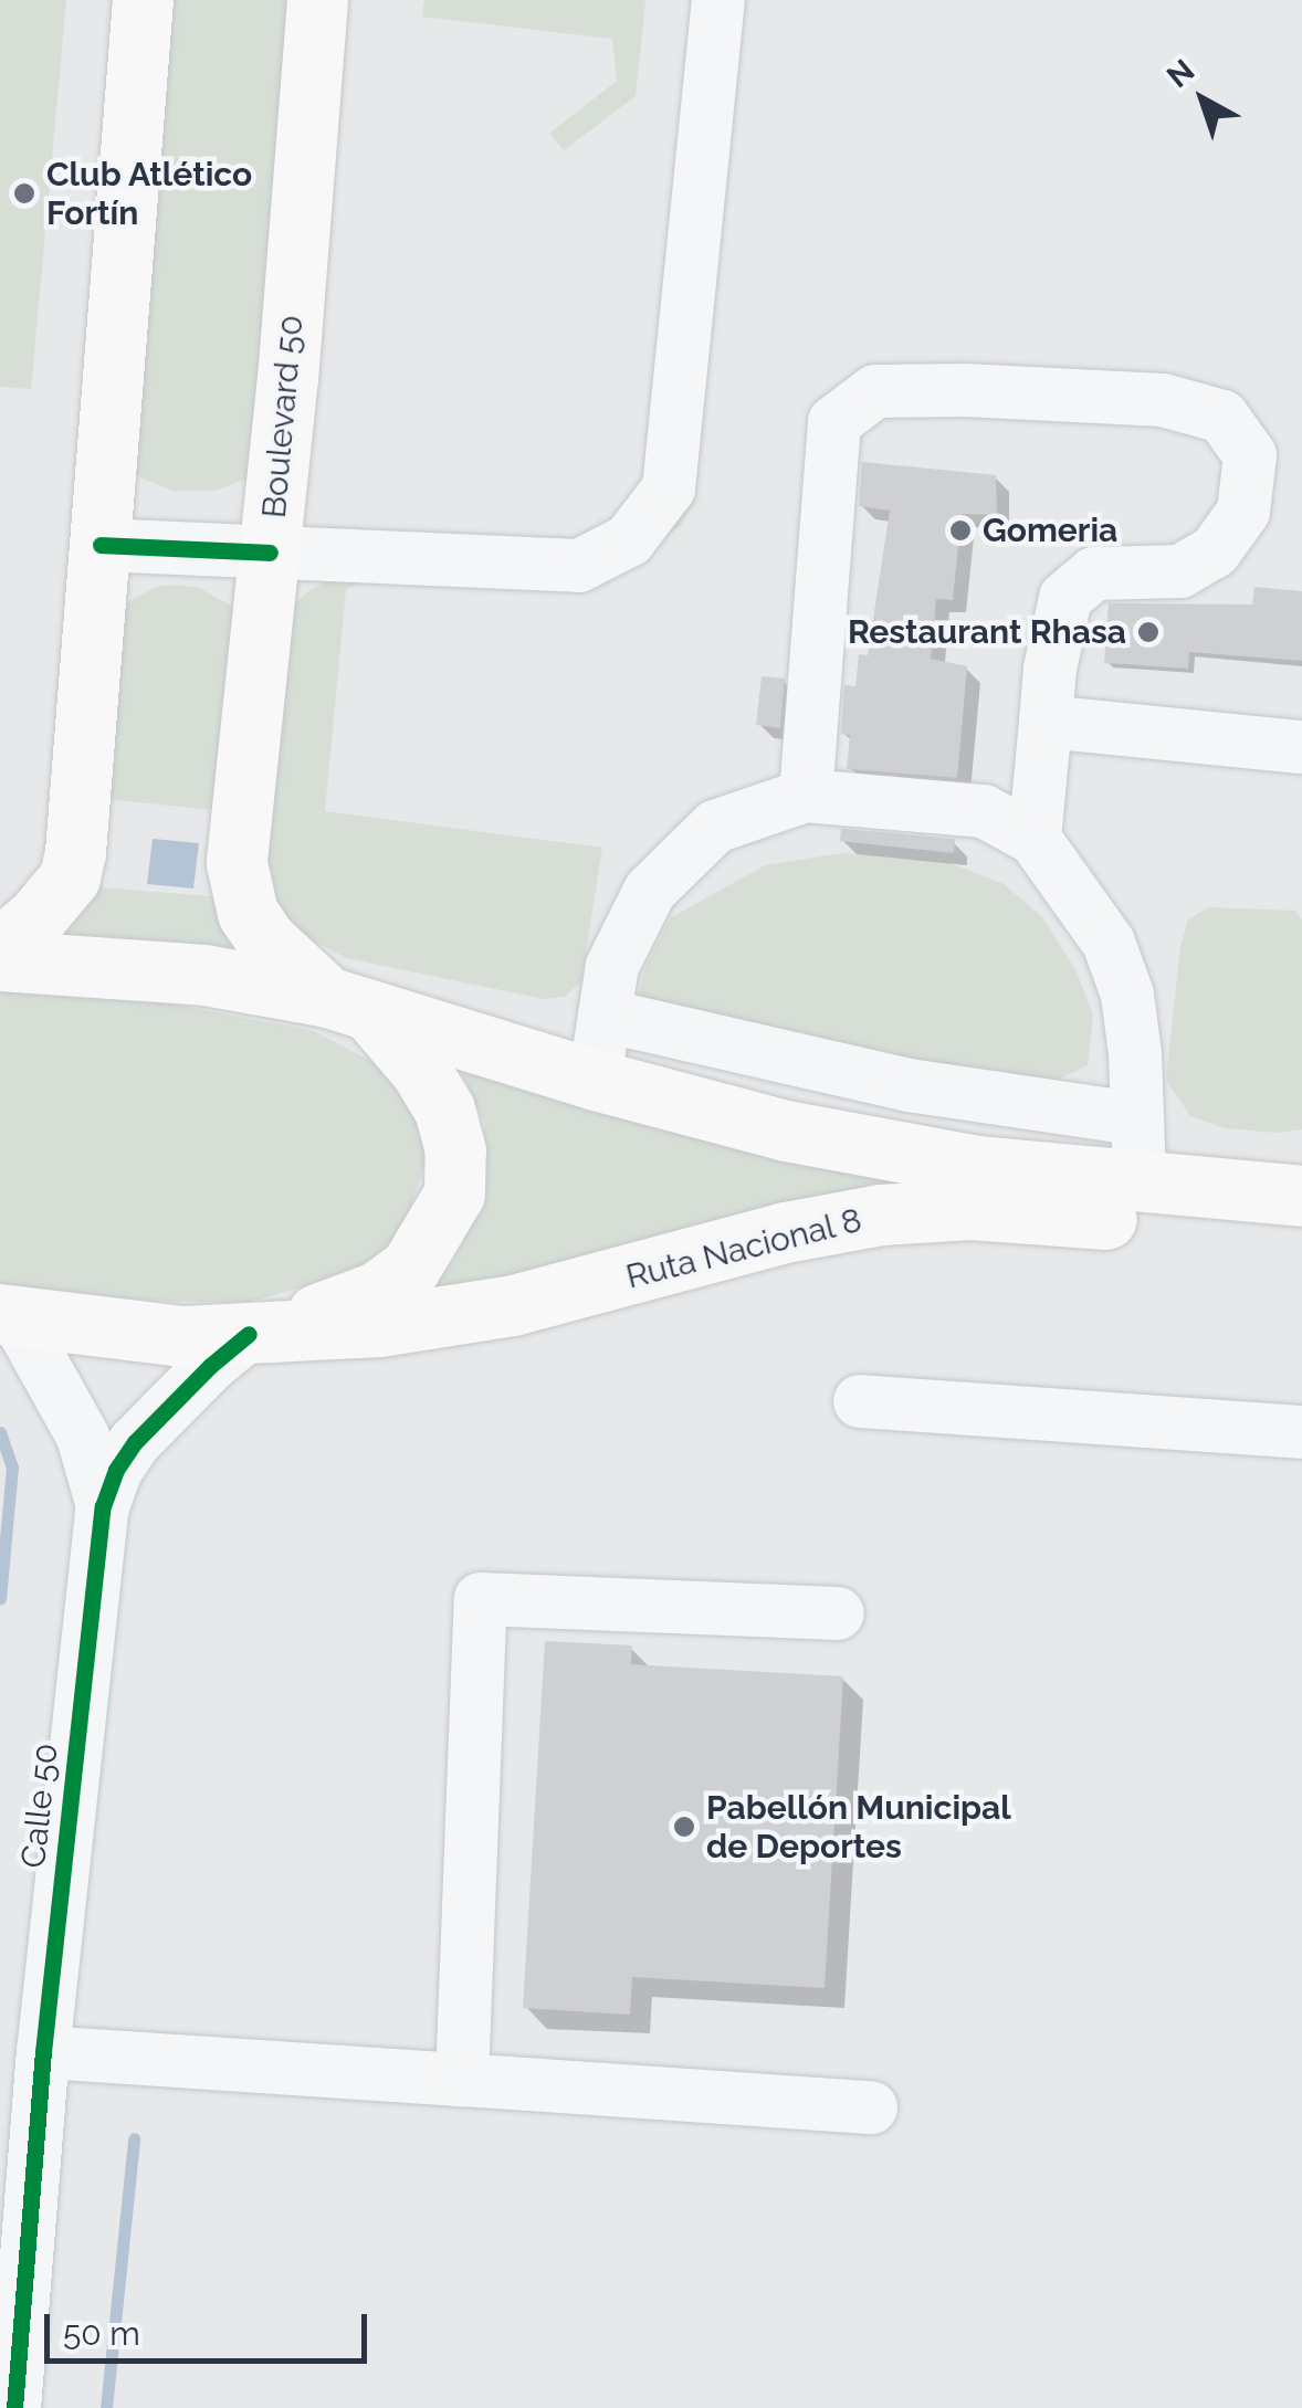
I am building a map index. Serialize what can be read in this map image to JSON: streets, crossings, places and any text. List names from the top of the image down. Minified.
{"streets":{"main road":["Boulevard 50","Ruta Nacional 8"],"street":["Calle 50"]},"crossings":[["Boulevard 50","Ruta Nacional 8"],["Ruta Nacional 8","Calle 50"]],"places":["Club Atlético Fortín","Gomeria","Restaurant Rhasa","Pabellón Municipal de Deportes"],"scale_bar":"50 m","north":"top left"}
